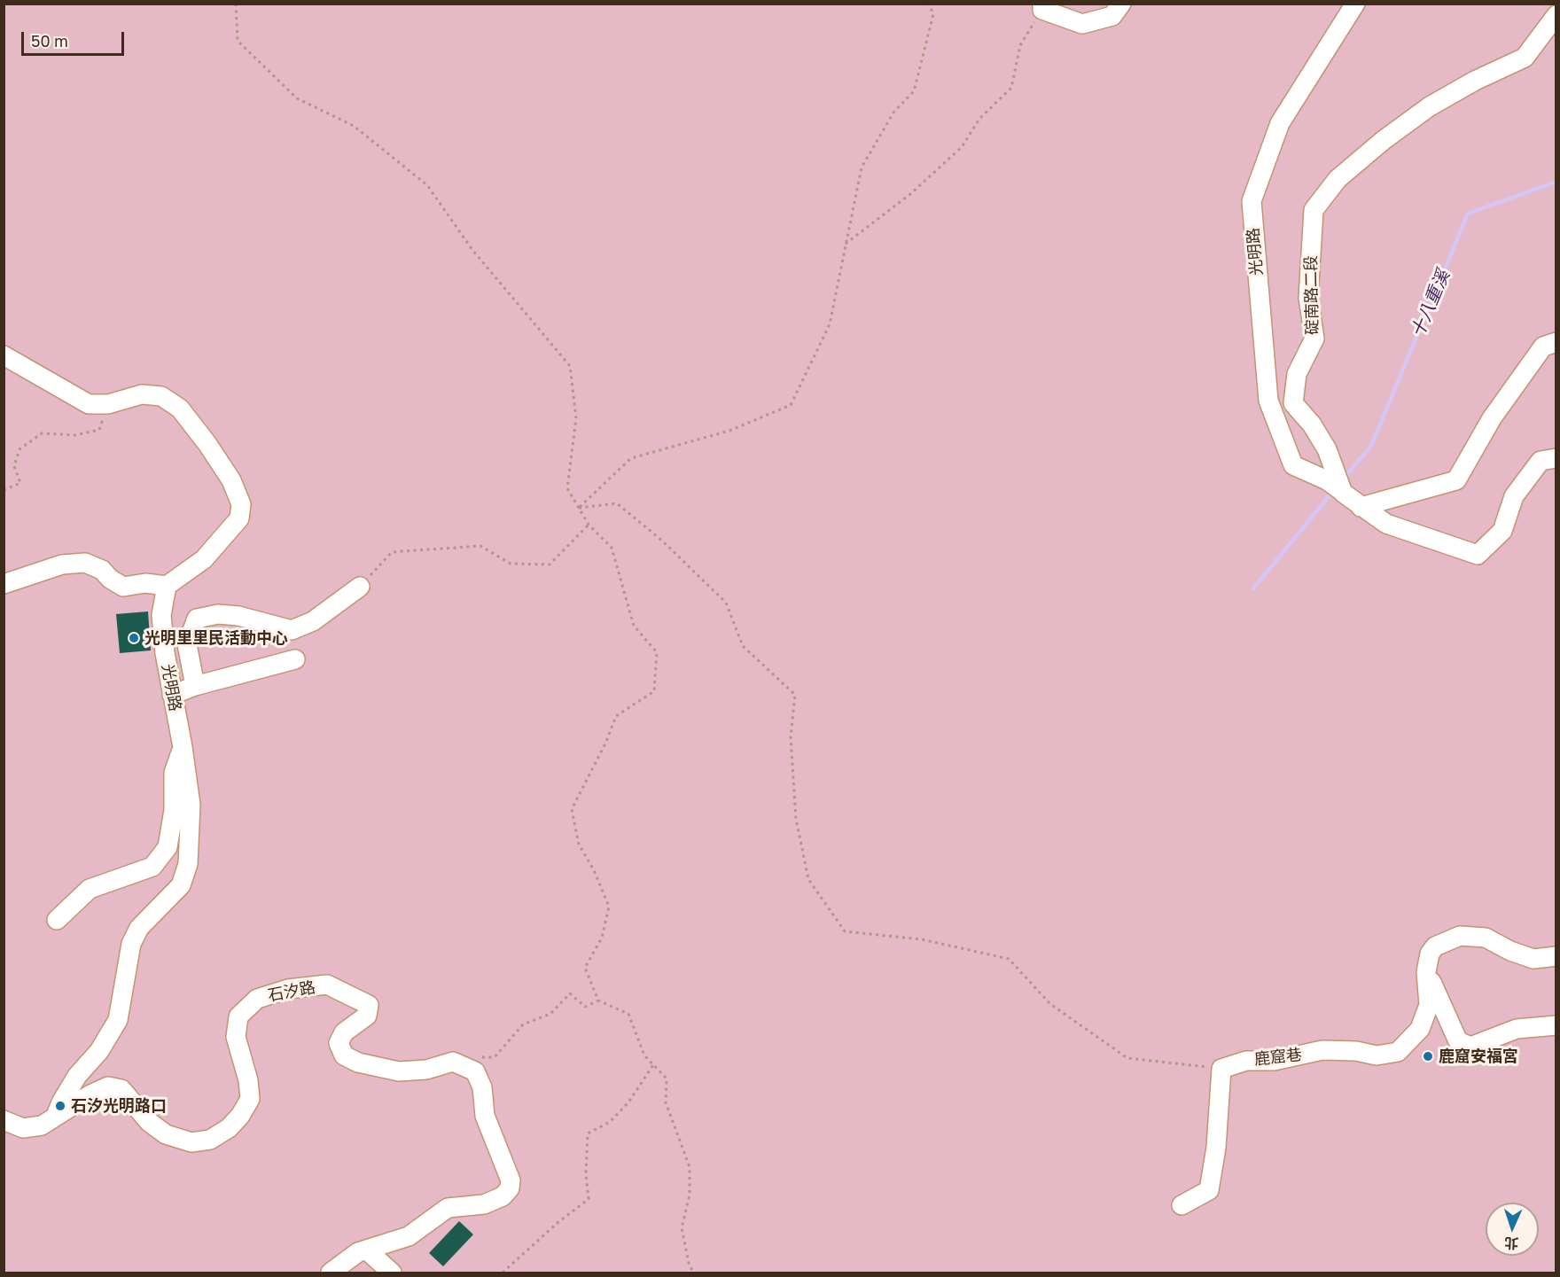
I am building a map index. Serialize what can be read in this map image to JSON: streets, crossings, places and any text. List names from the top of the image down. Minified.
{"streets":{"street":["光明路","碇南路二段","石汐路","鹿窟巷"]},"crossings":[["光明路","碇南路二段"],["光明路","石汐路"]],"water":["十八重溪"],"places":["光明里里民活動中心","鹿窟安福宮","石汐光明路口"],"scale_bar":"50 m","north":"bottom"}
